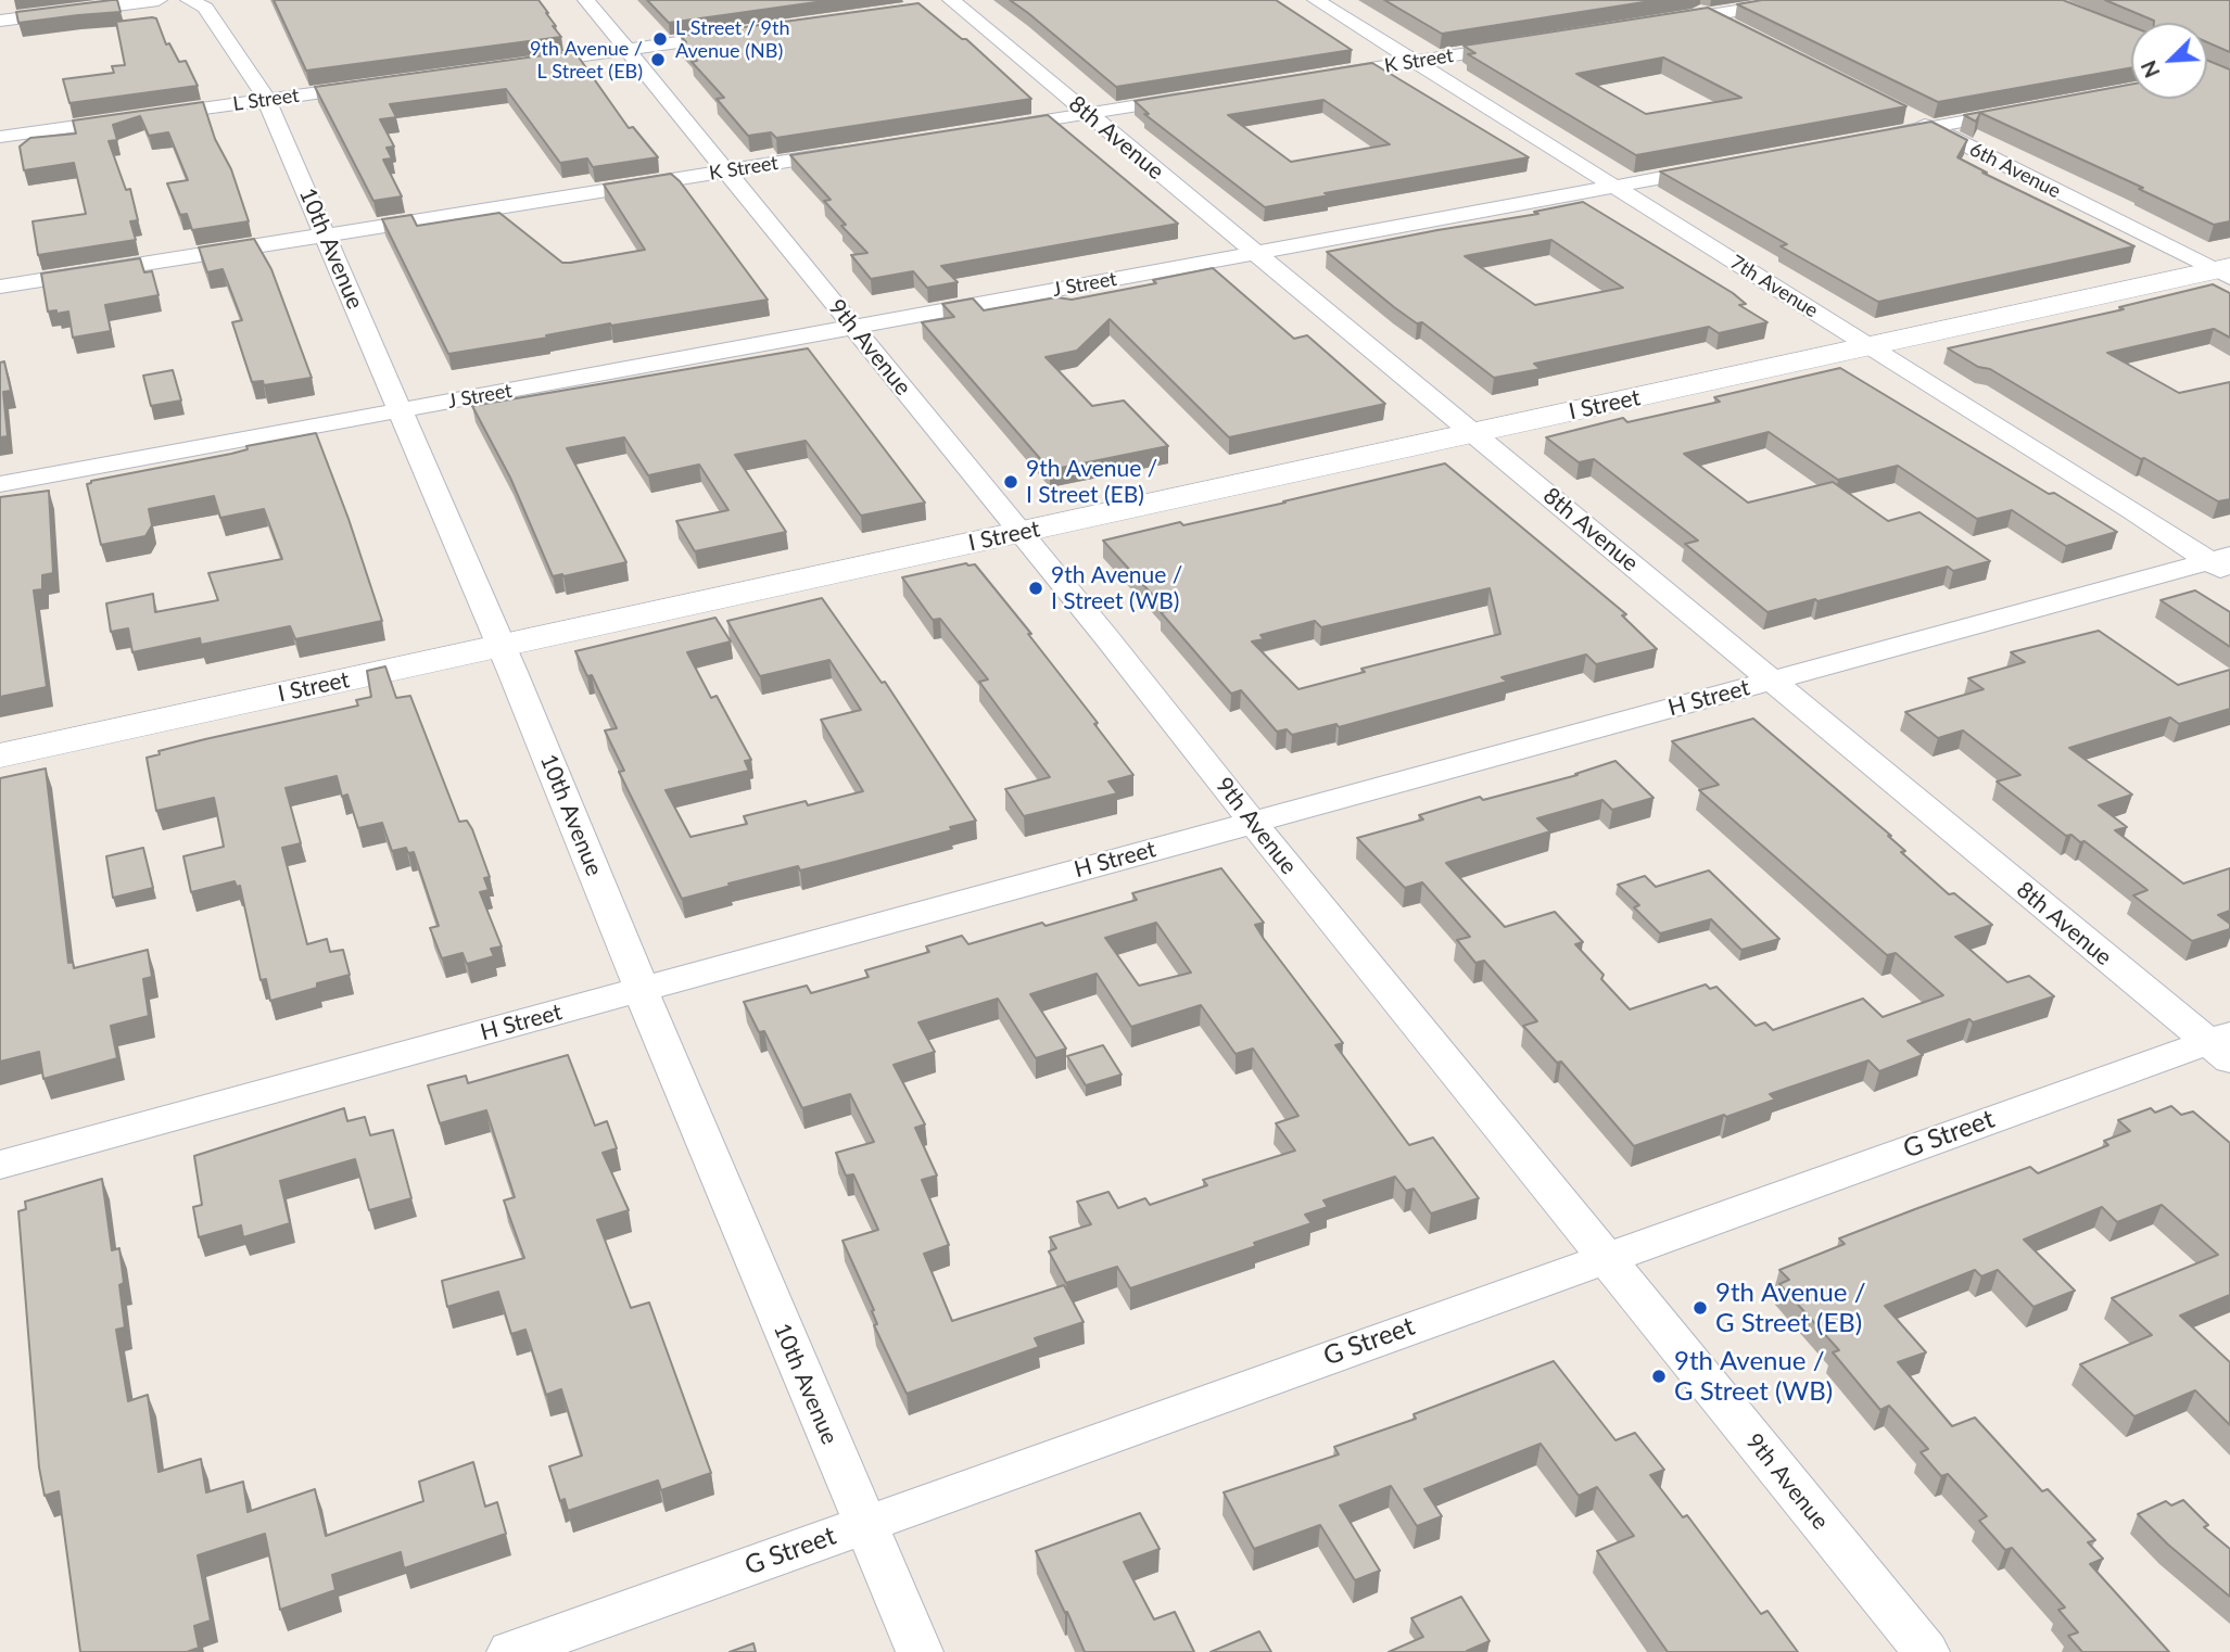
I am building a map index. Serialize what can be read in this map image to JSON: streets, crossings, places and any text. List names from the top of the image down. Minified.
{"streets":{"street":["K Street","L Street","8th Avenue","6th Avenue","10th Avenue","J Street","7th Avenue","9th Avenue","I Street","H Street","G Street"]},"crossings":[["K Street","10th Avenue"],["K Street","7th Avenue"],["K Street","9th Avenue"],["L Street","10th Avenue"],["8th Avenue","J Street"],["8th Avenue","I Street"],["8th Avenue","H Street"],["8th Avenue","G Street"],["6th Avenue","I Street"],["10th Avenue","J Street"],["10th Avenue","I Street"],["10th Avenue","H Street"],["10th Avenue","G Street"],["J Street","7th Avenue"],["J Street","9th Avenue"],["7th Avenue","I Street"],["7th Avenue","H Street"],["9th Avenue","I Street"],["9th Avenue","H Street"],["9th Avenue","G Street"]],"places":["L Street / 9th Avenue (NB)","9th Avenue / L Street (EB)","9th Avenue / I Street (EB)","9th Avenue / I Street (WB)","9th Avenue / G Street (EB)","9th Avenue / G Street (WB)"],"north":"bottom left"}
